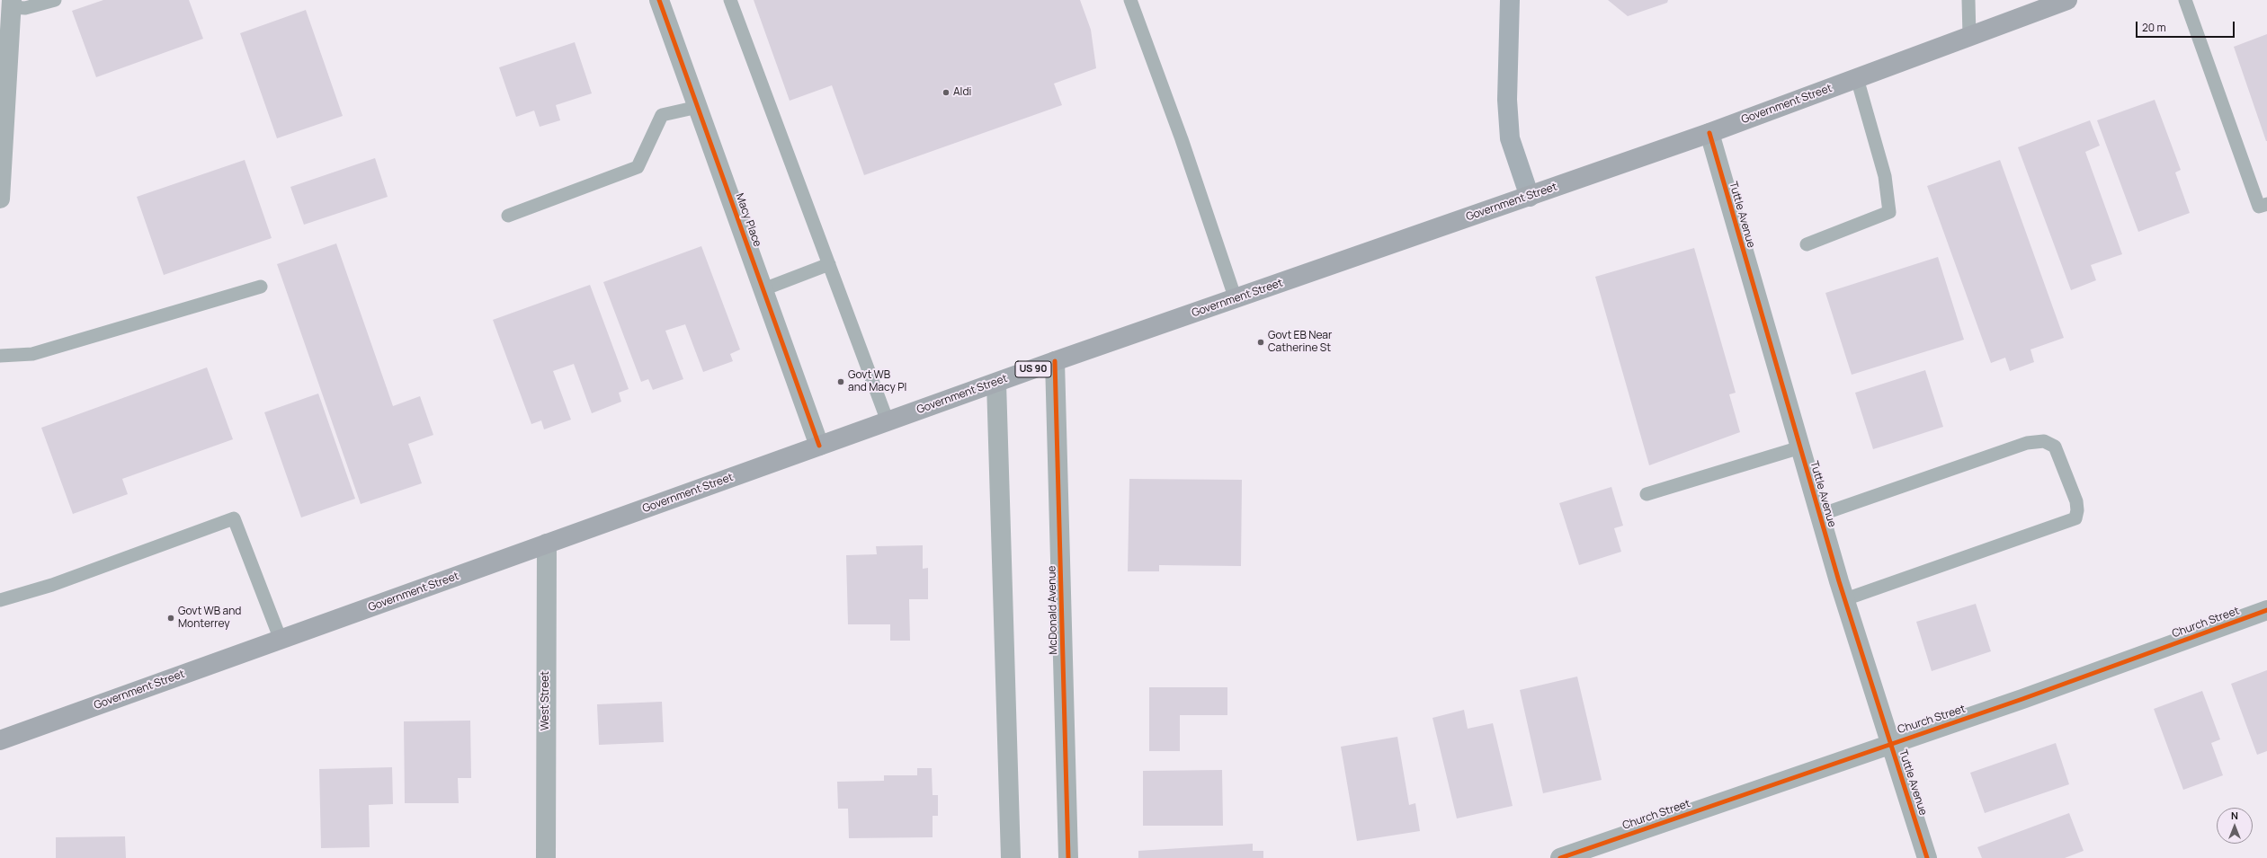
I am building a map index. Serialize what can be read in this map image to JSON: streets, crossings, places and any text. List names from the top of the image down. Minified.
{"streets":{"main road":["Government Street","US 90"],"street":["Tuttle Avenue","Macy Place","McDonald Avenue","Church Street","West Street"]},"crossings":[["Government Street","Tuttle Avenue"],["Government Street","Macy Place"],["Government Street","McDonald Avenue"],["Government Street","West Street"],["Tuttle Avenue","Church Street"]],"places":["Aldi","Govt EB Near Catherine St","Govt WB and Macy Pl","Govt WB and Monterrey"],"scale_bar":"20 m","north":"top"}
